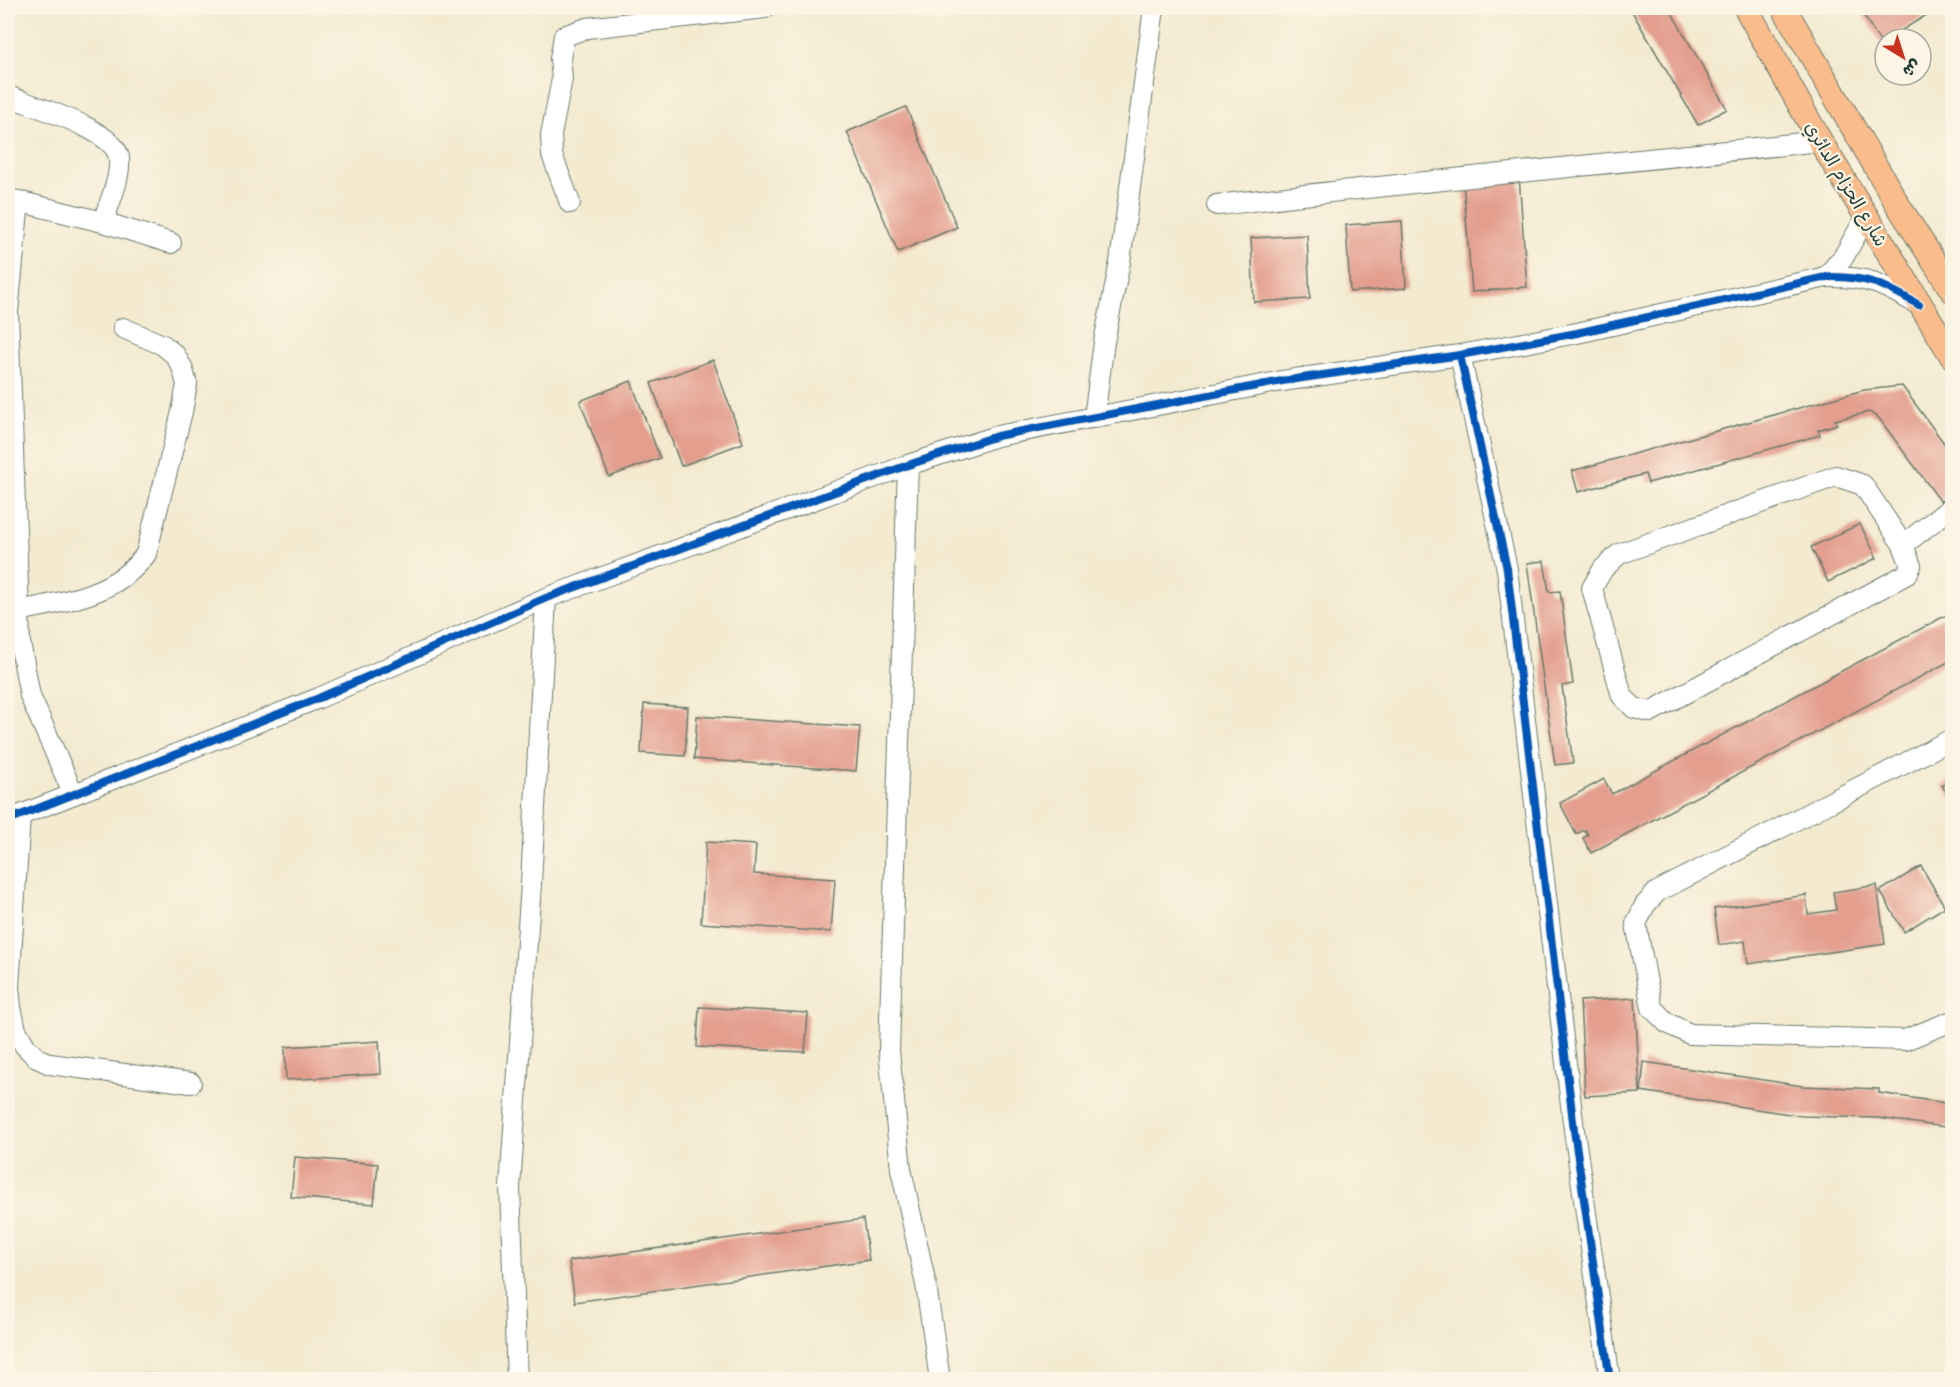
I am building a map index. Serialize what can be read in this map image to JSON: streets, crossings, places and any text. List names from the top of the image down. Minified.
{"streets":{"main road":["شارع الحزام الدائري"]},"north":"bottom right"}
